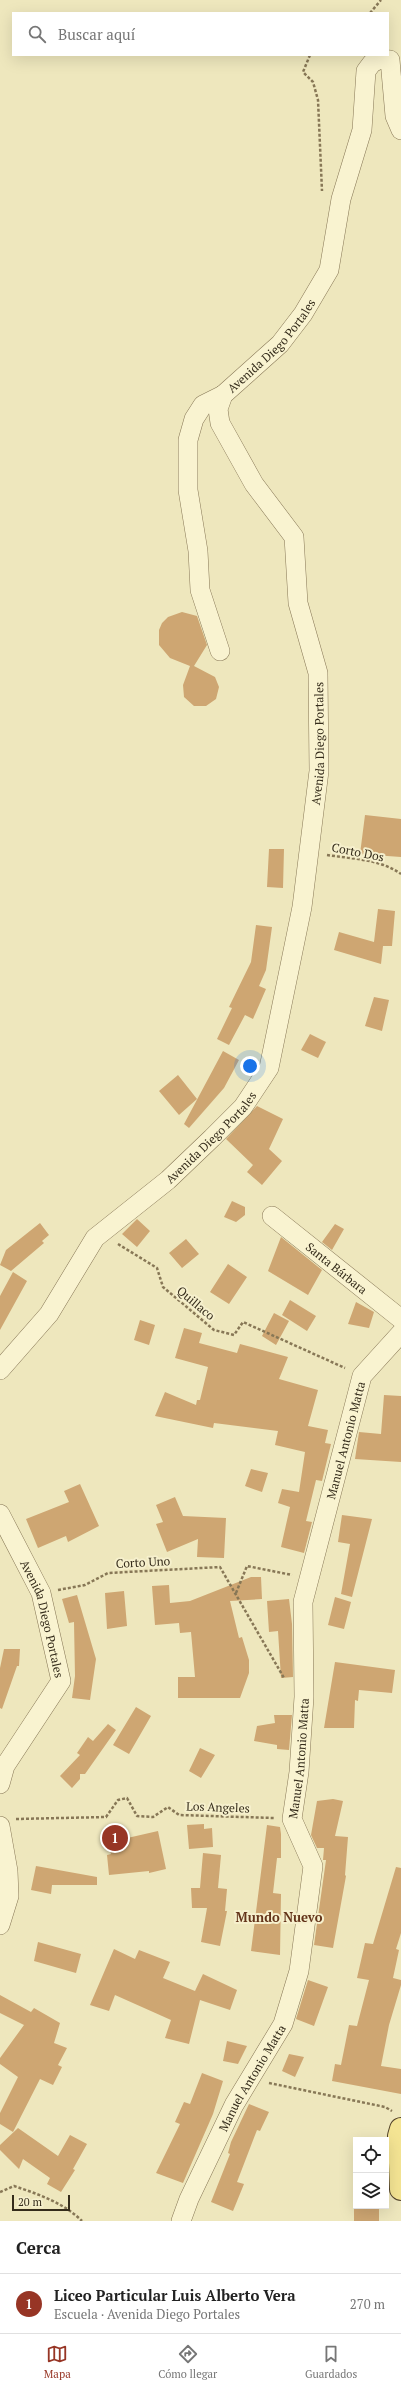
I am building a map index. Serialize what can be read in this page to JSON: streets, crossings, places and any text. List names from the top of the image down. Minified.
{"streets":{"street":["Avenida Diego Portales","Santa Bárbara","Manuel Antonio Matta"],"path":["Corto Dos","Quillaco","Corto Uno","Los Angeles"]},"crossings":[["Avenida Diego Portales","Corto Dos"],["Avenida Diego Portales","Quillaco"],["Avenida Diego Portales","Corto Uno"],["Quillaco","Manuel Antonio Matta"],["Manuel Antonio Matta","Corto Uno"],["Manuel Antonio Matta","Los Angeles"]],"districts":["Mundo Nuevo"],"scale_bar":"20 m","page":{"search":"Buscar aquí","pins":"1","scale":"20 m","heading":"Cerca","list":[{"mark":"1","name":"Liceo Particular Luis Alberto Vera","note":"Escuela · Avenida Diego Portales","value":"270 m"}],"nav":["Mapa","Cómo llegar","Guardados"]}}
